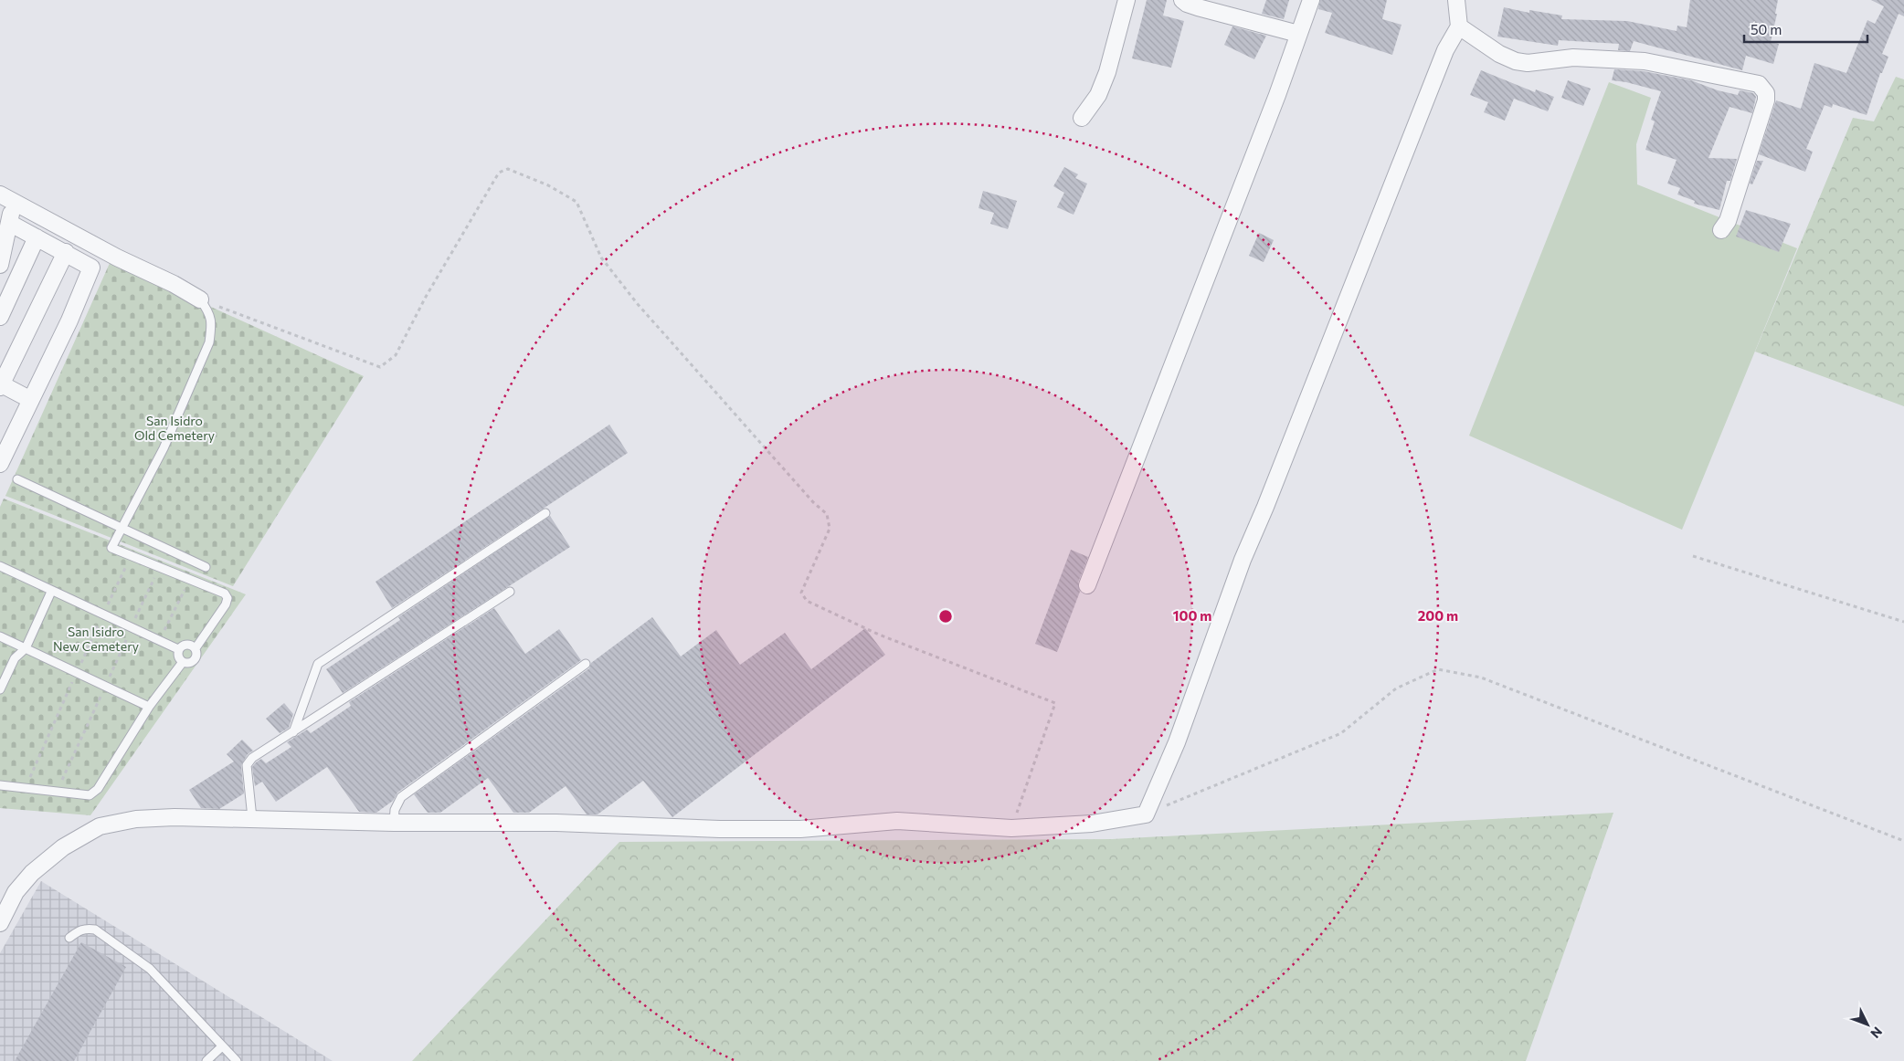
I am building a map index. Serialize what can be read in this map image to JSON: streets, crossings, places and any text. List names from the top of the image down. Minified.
{"parks":["San Isidro Old Cemetery","San Isidro New Cemetery"],"scale_bar":"50 m","north":"bottom right","rings":["100 m","200 m"]}
